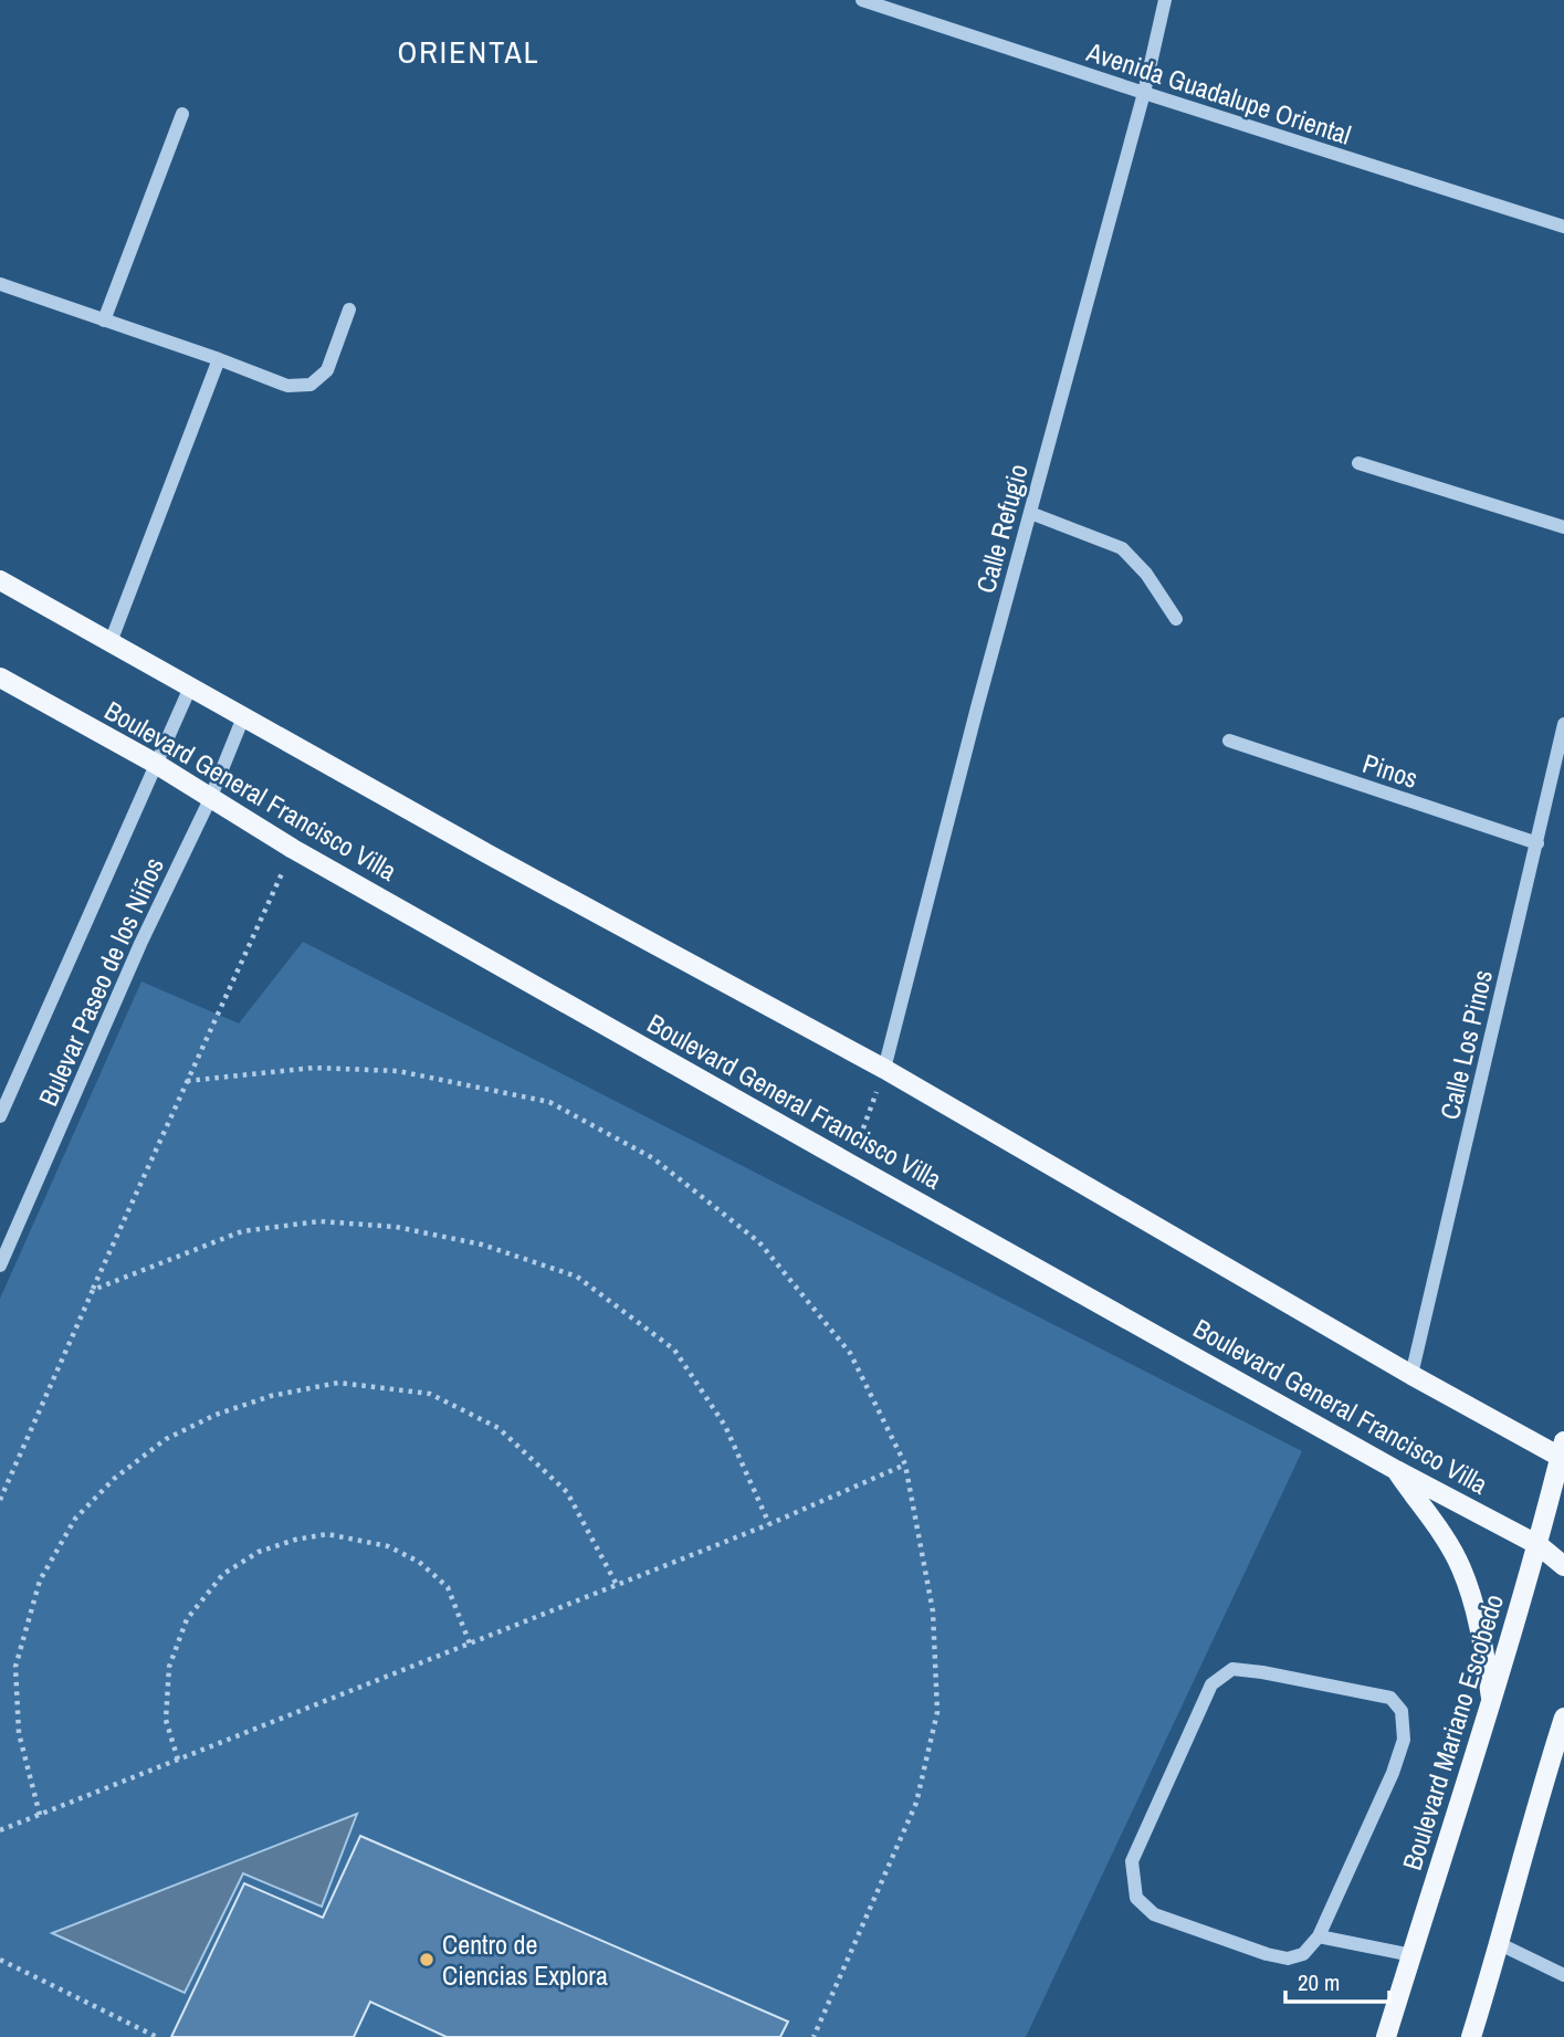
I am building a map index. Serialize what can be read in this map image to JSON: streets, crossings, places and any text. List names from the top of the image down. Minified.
{"streets":{"main road":["Boulevard General Francisco Villa","Boulevard Mariano Escobedo"],"street":["Avenida Guadalupe Oriental","Calle Refugio","Pinos","Bulevar Paseo de los Niños","Calle Los Pinos"]},"crossings":[["Avenida Guadalupe Oriental","Calle Refugio"],["Pinos","Calle Los Pinos"],["Boulevard General Francisco Villa","Bulevar Paseo de los Niños"],["Boulevard General Francisco Villa","Boulevard Mariano Escobedo"]],"districts":["ORIENTAL"],"places":["Centro de Ciencias Explora"],"scale_bar":"20 m"}
